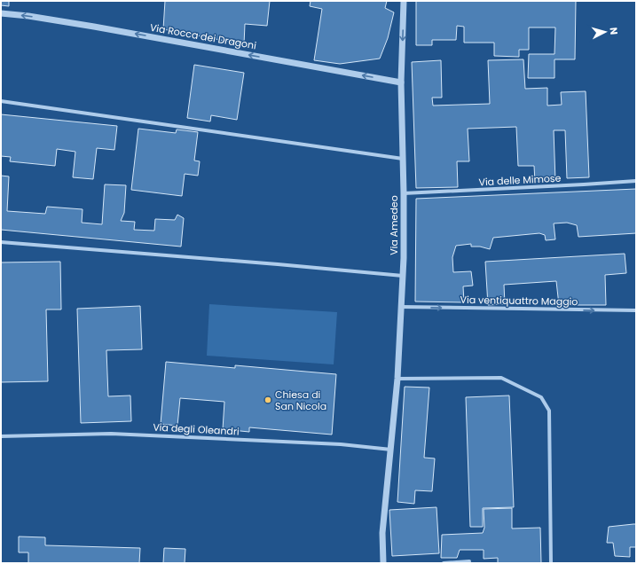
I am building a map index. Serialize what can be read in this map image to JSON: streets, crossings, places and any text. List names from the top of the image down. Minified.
{"streets":{"street":["Via Rocca dei Dragoni","Via delle Mimose","Via Amedeo","Via ventiquattro Maggio","Via degli Oleandri"]},"crossings":[["Via Rocca dei Dragoni","Via Amedeo"],["Via delle Mimose","Via Amedeo"],["Via Amedeo","Via ventiquattro Maggio"],["Via Amedeo","Via degli Oleandri"]],"one_way":["Via Rocca dei Dragoni","Via ventiquattro Maggio"],"places":["Chiesa di San Nicola"],"north":"right"}
